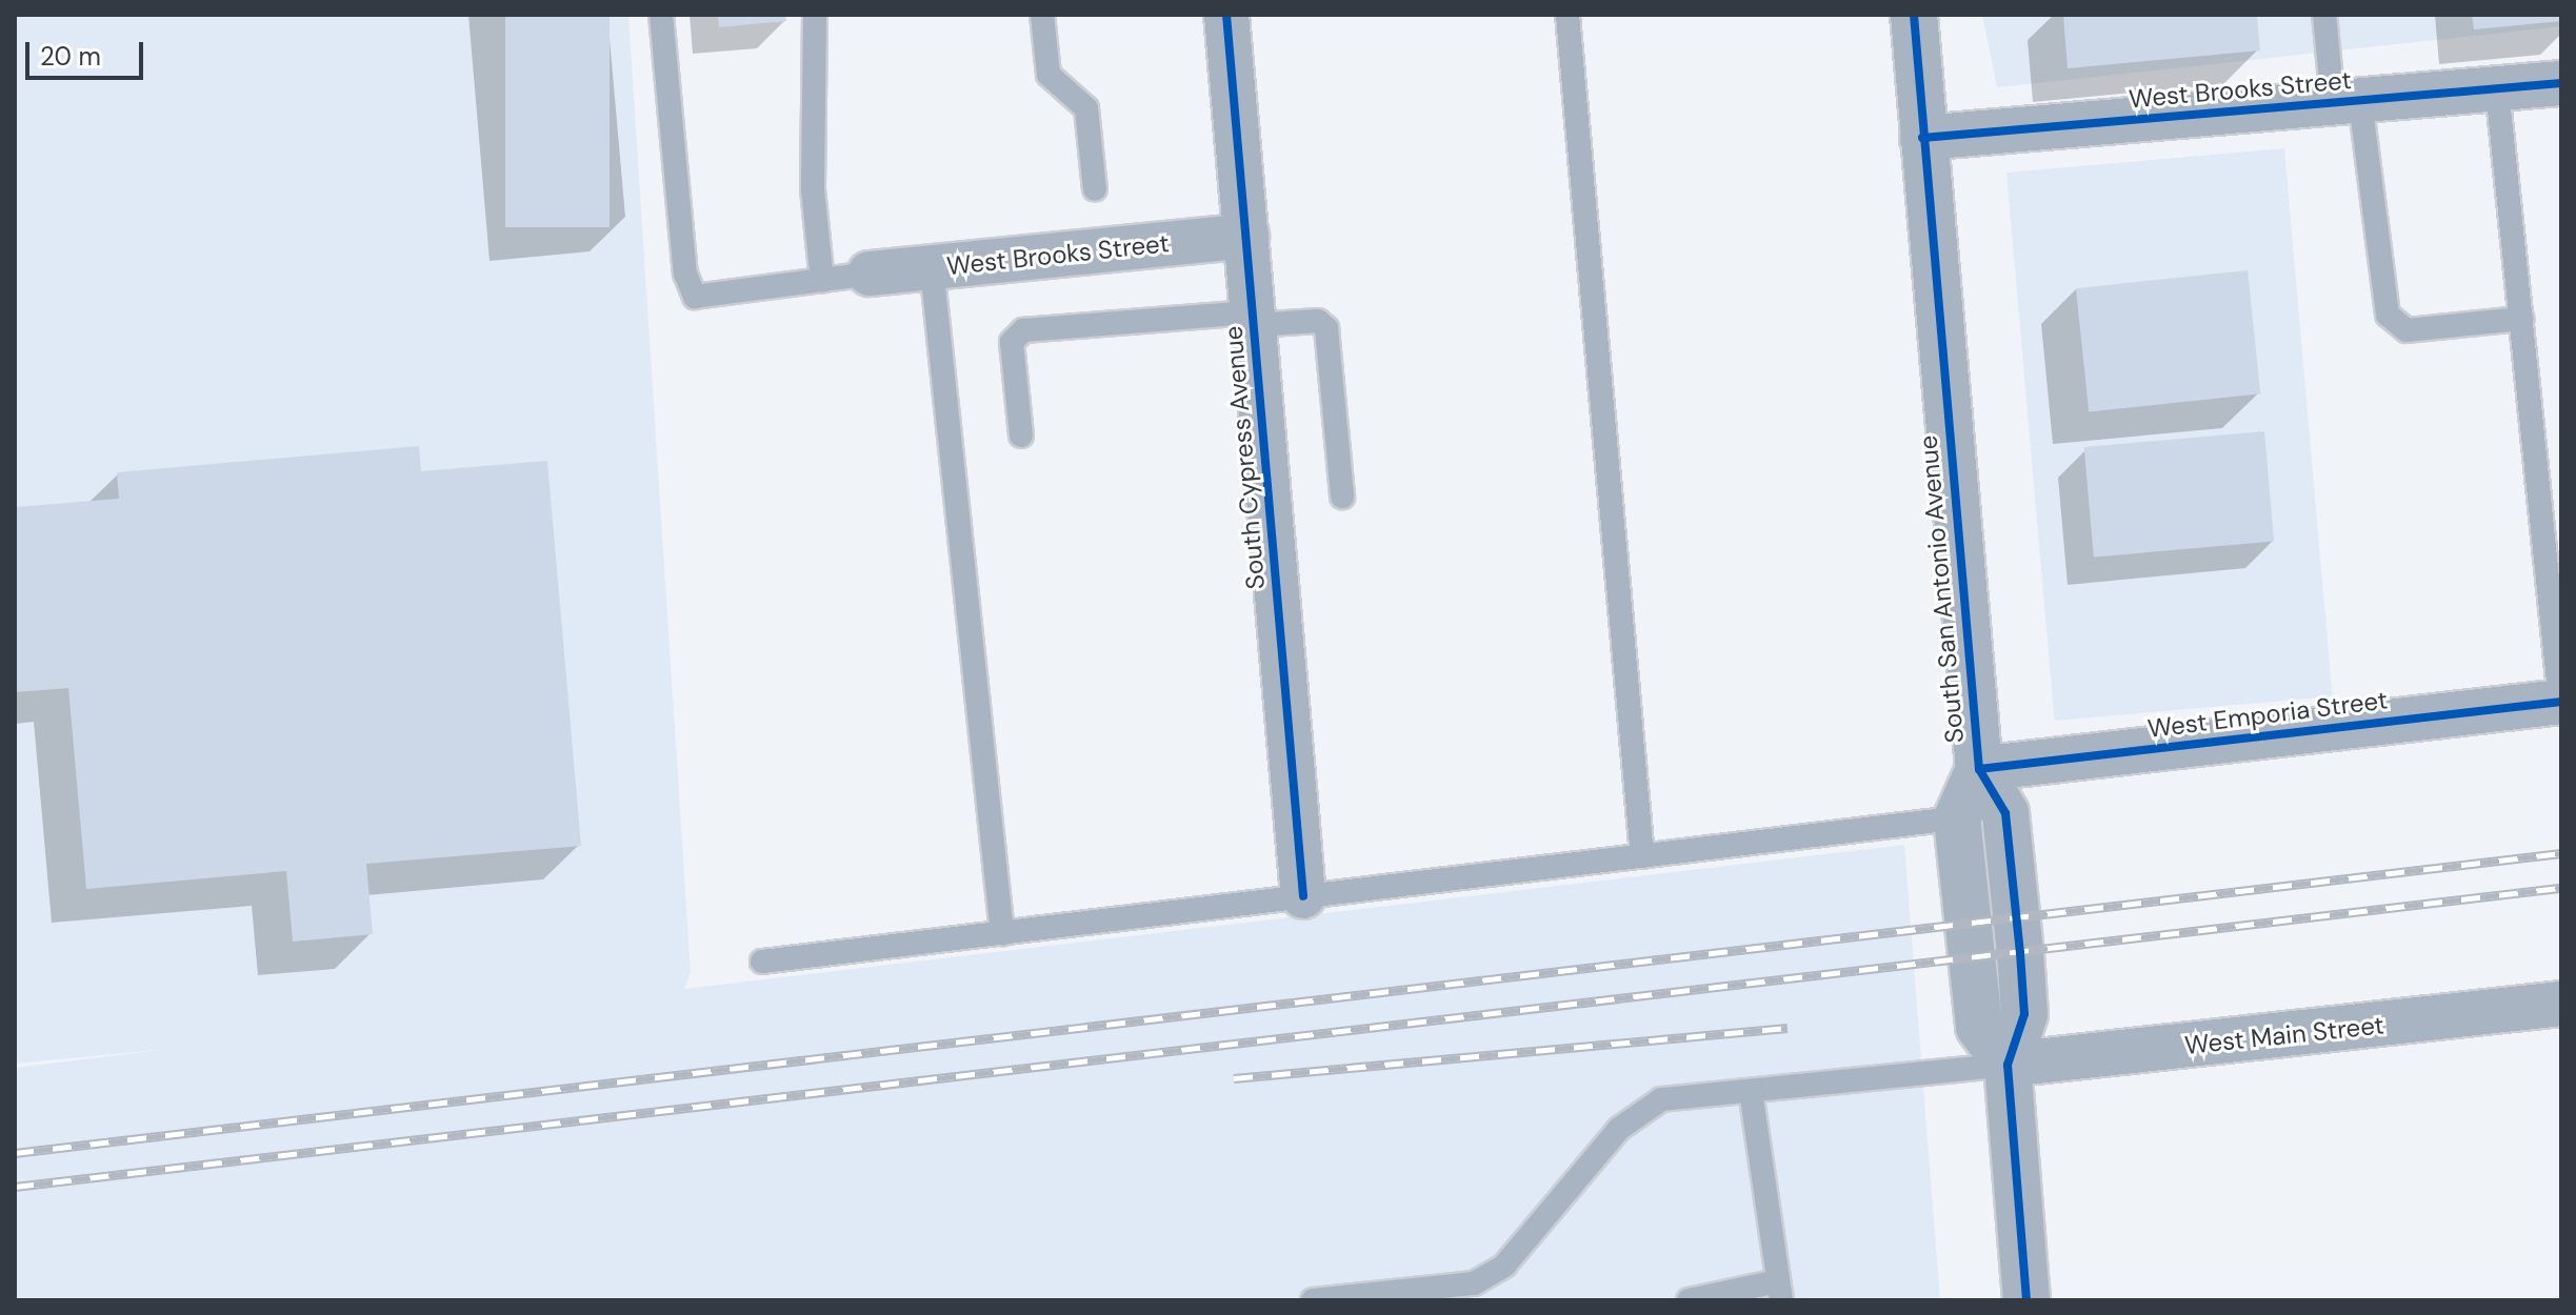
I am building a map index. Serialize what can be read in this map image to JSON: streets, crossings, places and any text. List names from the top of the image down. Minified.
{"streets":{"street":["West Brooks Street","South Cypress Avenue","South San Antonio Avenue","West Emporia Street","West Main Street"]},"crossings":[["West Brooks Street","South Cypress Avenue"],["West Brooks Street","South San Antonio Avenue"],["South San Antonio Avenue","West Emporia Street"],["South San Antonio Avenue","West Main Street"]],"scale_bar":"20 m"}
